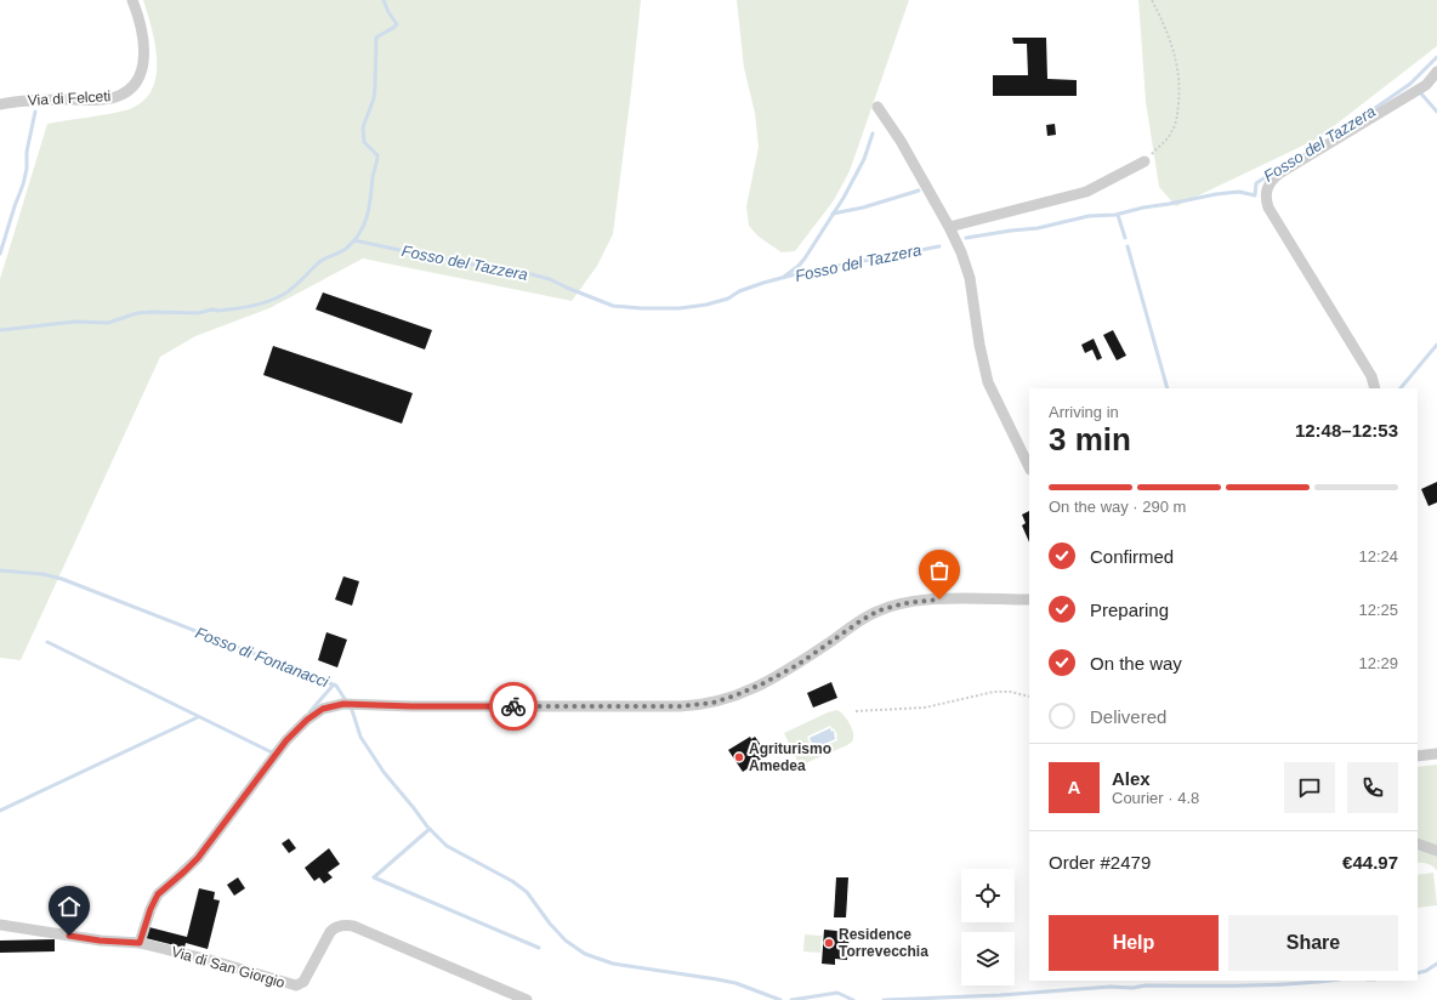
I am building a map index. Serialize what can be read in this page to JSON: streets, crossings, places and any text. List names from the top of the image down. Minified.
{"streets":{"street":["Via di Felceti","Via di San Giorgio"]},"water":["Fosso del Tazzera","Fosso di Fontanacci"],"places":["Agriturismo Amedea","Residence Torrevecchia"],"page":{"heading":["3 min","Arriving in","12:48–12:53"],"panel":["Alex","Courier · 4.8","Order #2479","€44.97"],"bar":"On the way · 290 m","list":[["Confirmed","12:24"],["Preparing","12:25"],["On the way","12:29"],"Delivered"],"round":"A","buttons":["Help","Share"]}}
